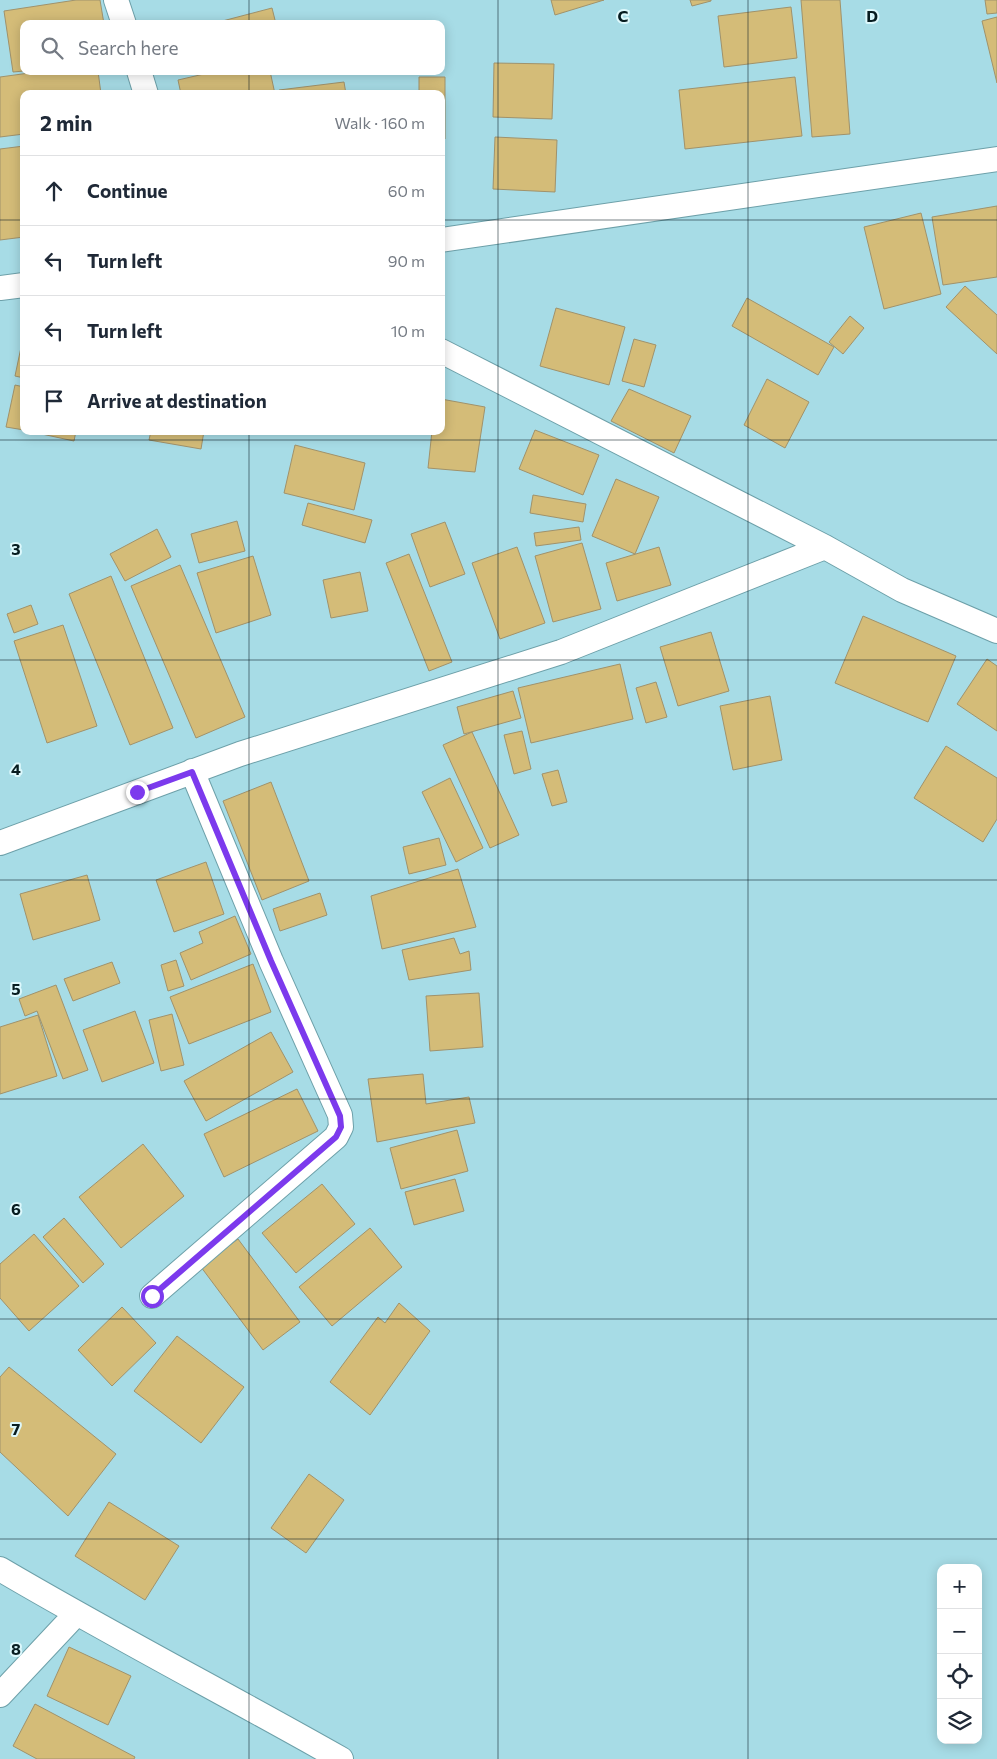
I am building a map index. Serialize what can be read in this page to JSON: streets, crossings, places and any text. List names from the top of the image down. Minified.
{"page":{"search":"Search here","heading":["2 min","Walk · 160 m"],"list":[["Continue","60 m"],["Turn left","90 m"],["Turn left","10 m"],"Arrive at destination"],"map_buttons":["+","−"]},"grid":{"columns":["C","D"],"rows":["3","4","5","6","7","8"]}}
